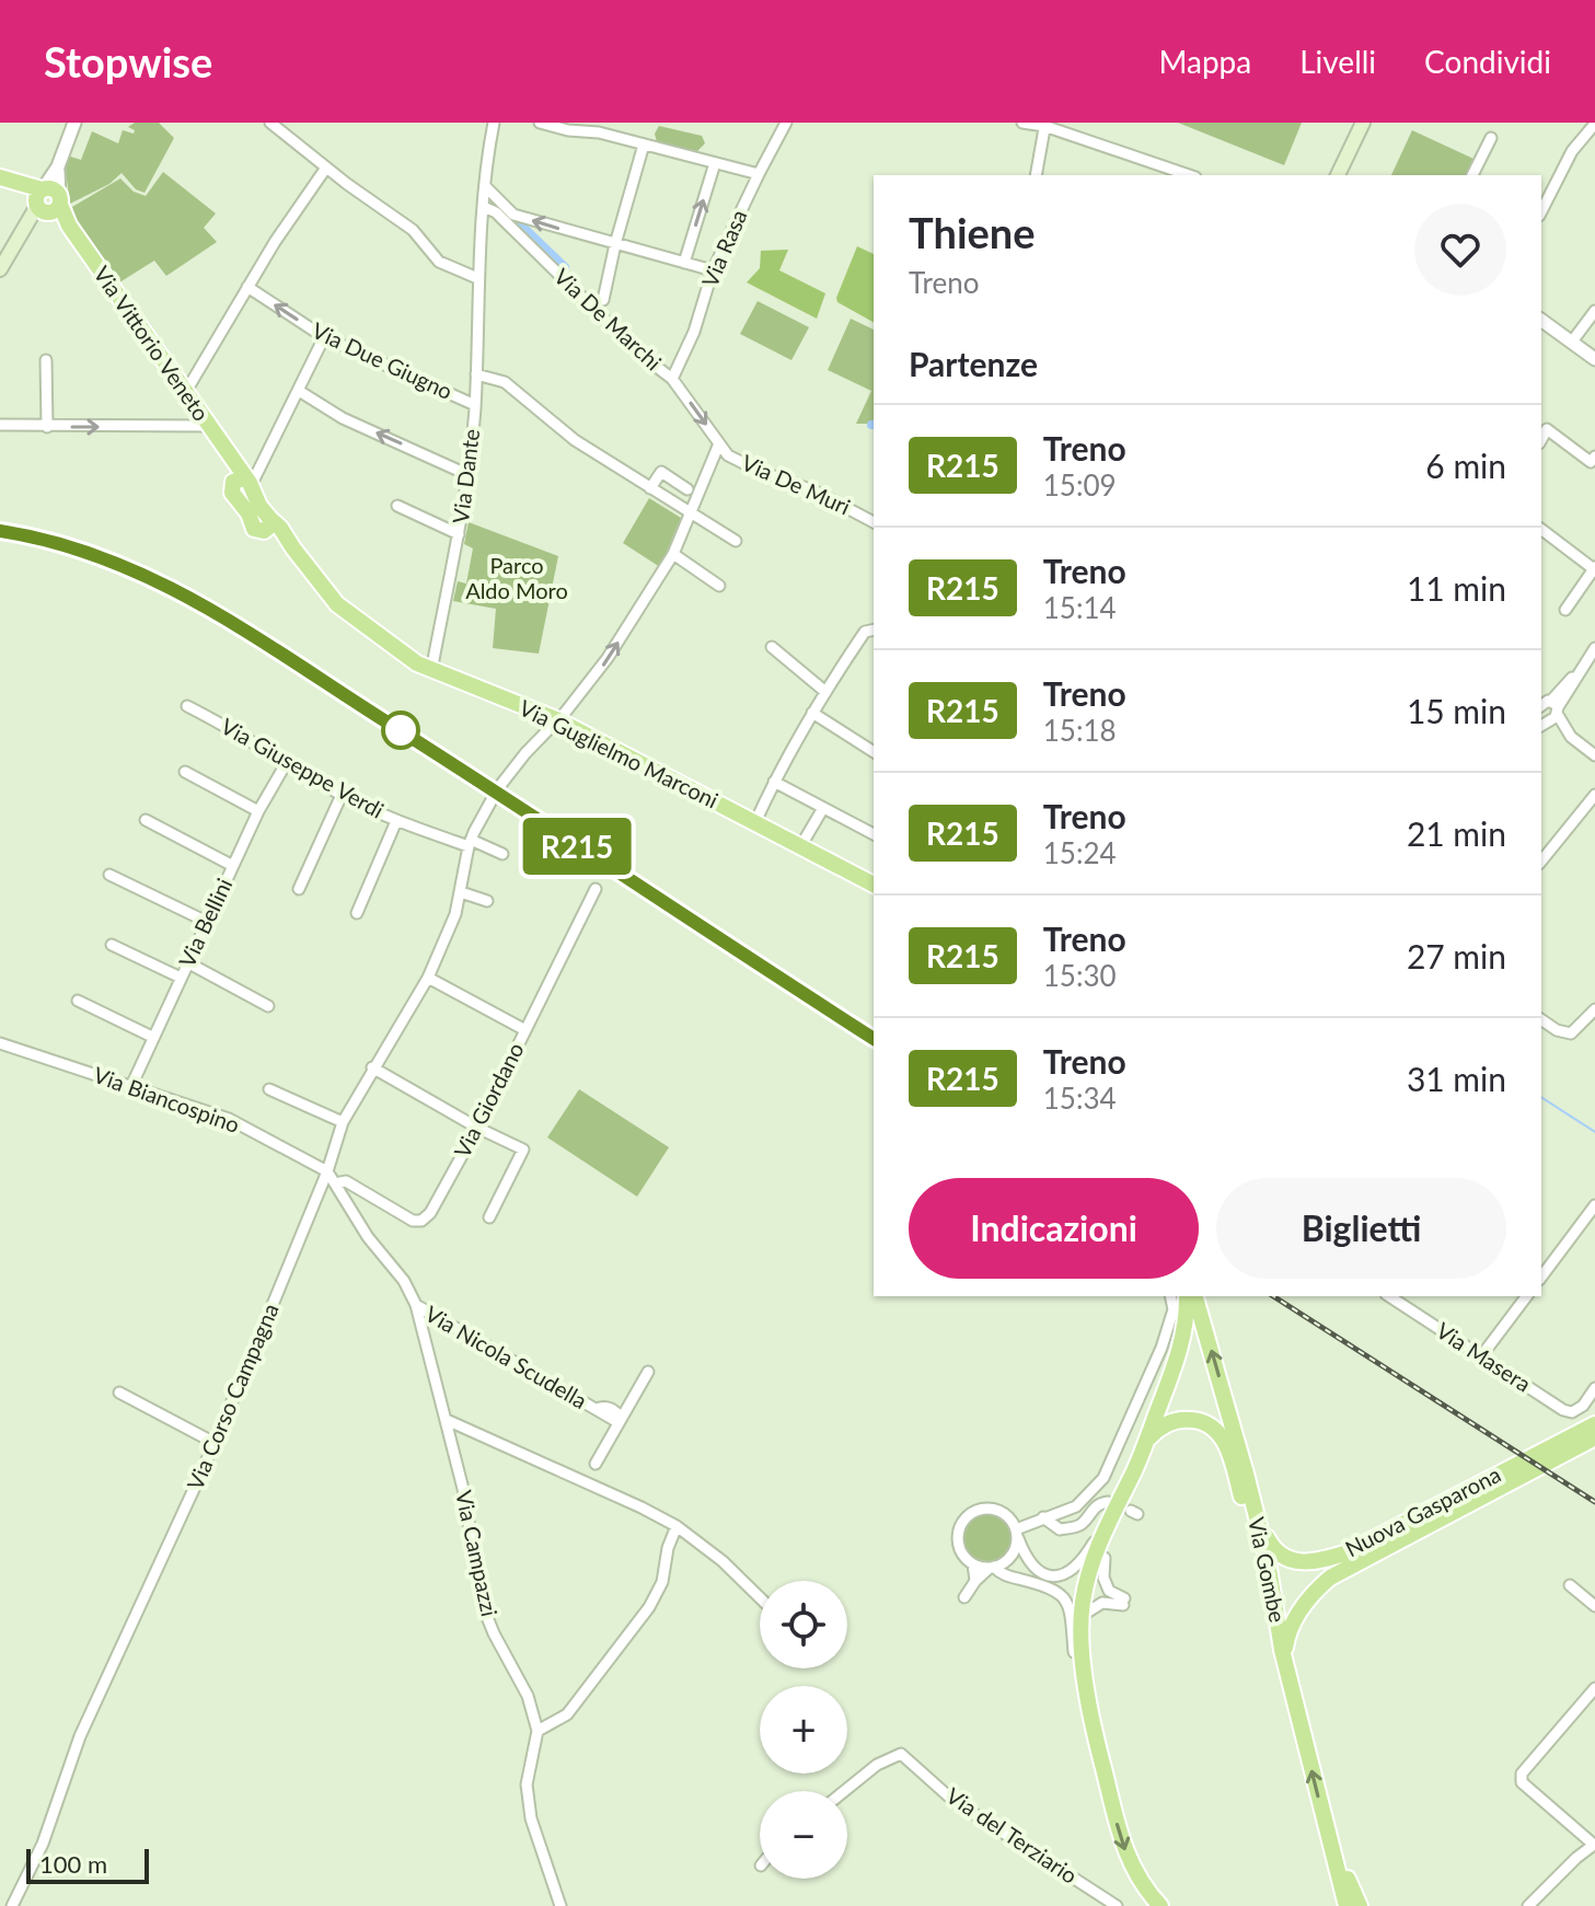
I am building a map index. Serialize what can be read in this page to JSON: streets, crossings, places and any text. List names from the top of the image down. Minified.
{"streets":{"main road":["Via Vittorio Veneto","Via Guglielmo Marconi","Nuova Gasparona","Via Gombe"],"street":["Via Rasa","Via De Marchi","Via Due Giugno","Via Dante","Via De Muri","Via Giuseppe Verdi","Via Bellini","Via Biancospino","Via Giordano","Via Nicola Scudella","Via Masera","Via Corso Campagna","Via Campazzi","Via del Terziario"]},"crossings":[["Via Rasa","Via De Marchi"],["Via De Marchi","Via Dante"],["Via De Marchi","Via De Muri"],["Via De Marchi","Via Corso Campagna"],["Via Vittorio Veneto","Via Dante"],["Via Vittorio Veneto","Via Guglielmo Marconi"],["Via Due Giugno","Via Dante"],["Via Dante","Via Guglielmo Marconi"],["Via De Muri","Via Corso Campagna"],["Via Guglielmo Marconi","Via Corso Campagna"],["Via Giuseppe Verdi","Via Bellini"],["Via Giuseppe Verdi","Via Corso Campagna"],["Via Bellini","Via Biancospino"],["Via Biancospino","Via Corso Campagna"],["Via Biancospino","Via Campazzi"],["Via Giordano","Via Campazzi"],["Via Nicola Scudella","Via Campazzi"],["Via Corso Campagna","Via Campazzi"],["Nuova Gasparona","Via Gombe"]],"one_way":["Via Due Giugno","Via Gombe"],"parks":["Parco Aldo Moro"],"scale_bar":"100 m","page":{"header":"Stopwise","nav":["Mappa","Livelli","Condividi"],"on_map":"R215","heading":[["Thiene","Treno"],"Partenze"],"list":[{"mark":"R215","name":"Treno","note":"15:09","value":"6 min"},{"mark":"R215","name":"Treno","note":"15:14","value":"11 min"},{"mark":"R215","name":"Treno","note":"15:18","value":"15 min"},{"mark":"R215","name":"Treno","note":"15:24","value":"21 min"},{"mark":"R215","name":"Treno","note":"15:30","value":"27 min"},{"mark":"R215","name":"Treno","note":"15:34","value":"31 min"}],"buttons":["Indicazioni","Biglietti"],"map_buttons":["+","−"],"scale":"100 m"}}
